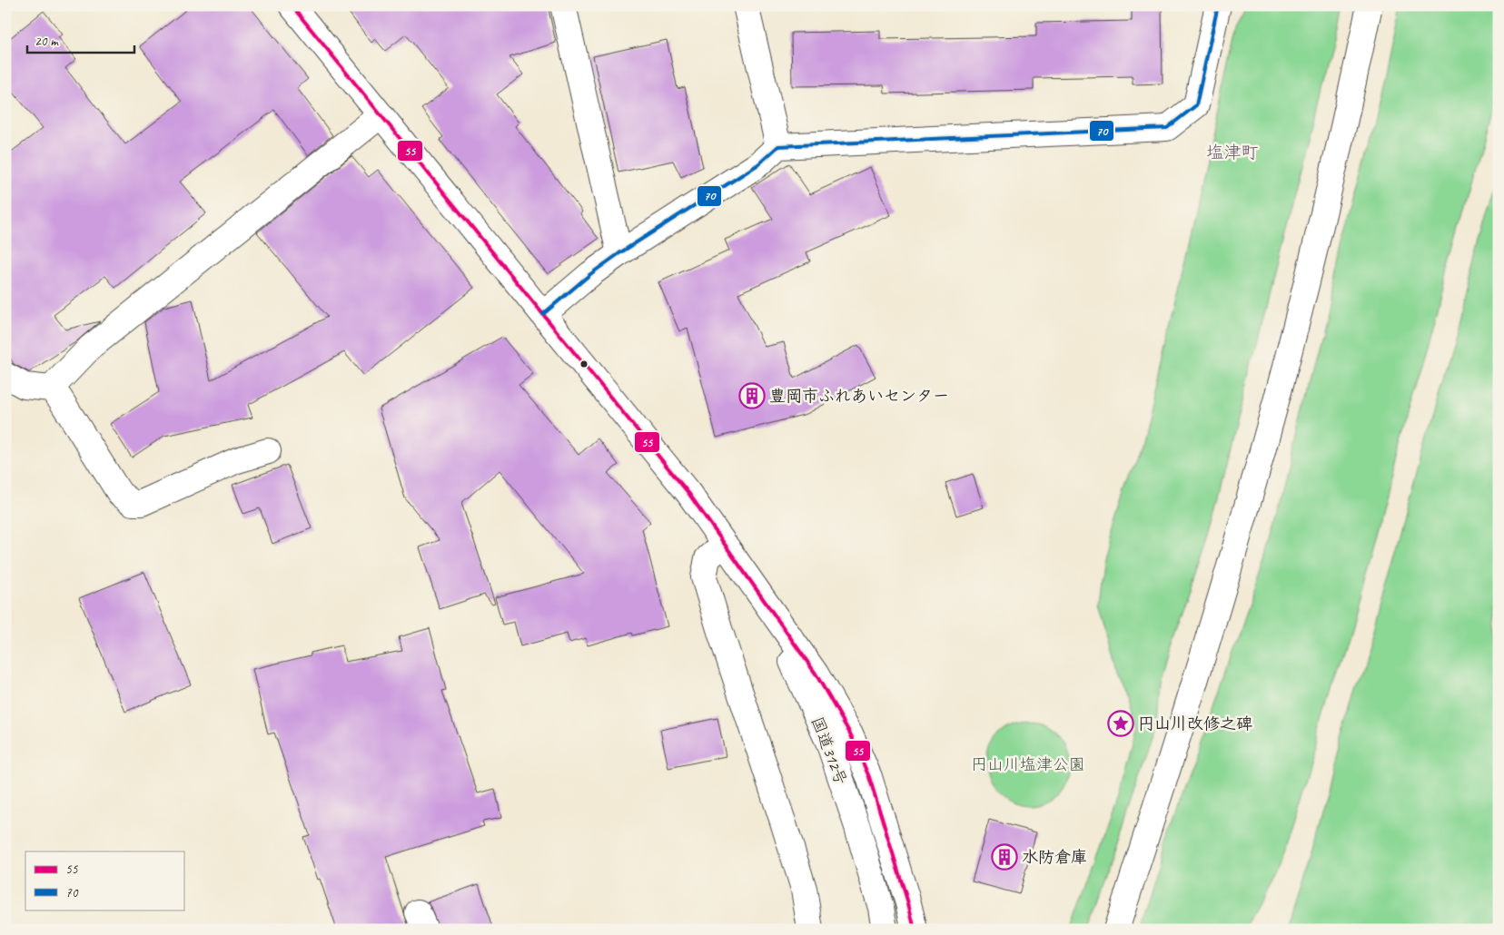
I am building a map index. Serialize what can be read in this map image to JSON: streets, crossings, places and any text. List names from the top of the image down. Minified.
{"streets":{"main road":["国道312号"]},"districts":["塩津町"],"parks":["円山川塩津公園"],"places":{"building":["豊岡市ふれあいセンター","水防倉庫"],"place":["円山川改修之碑"]},"lines":["transit line 55","transit line 70"],"legend":["55","70"],"scale_bar":"20 m"}
